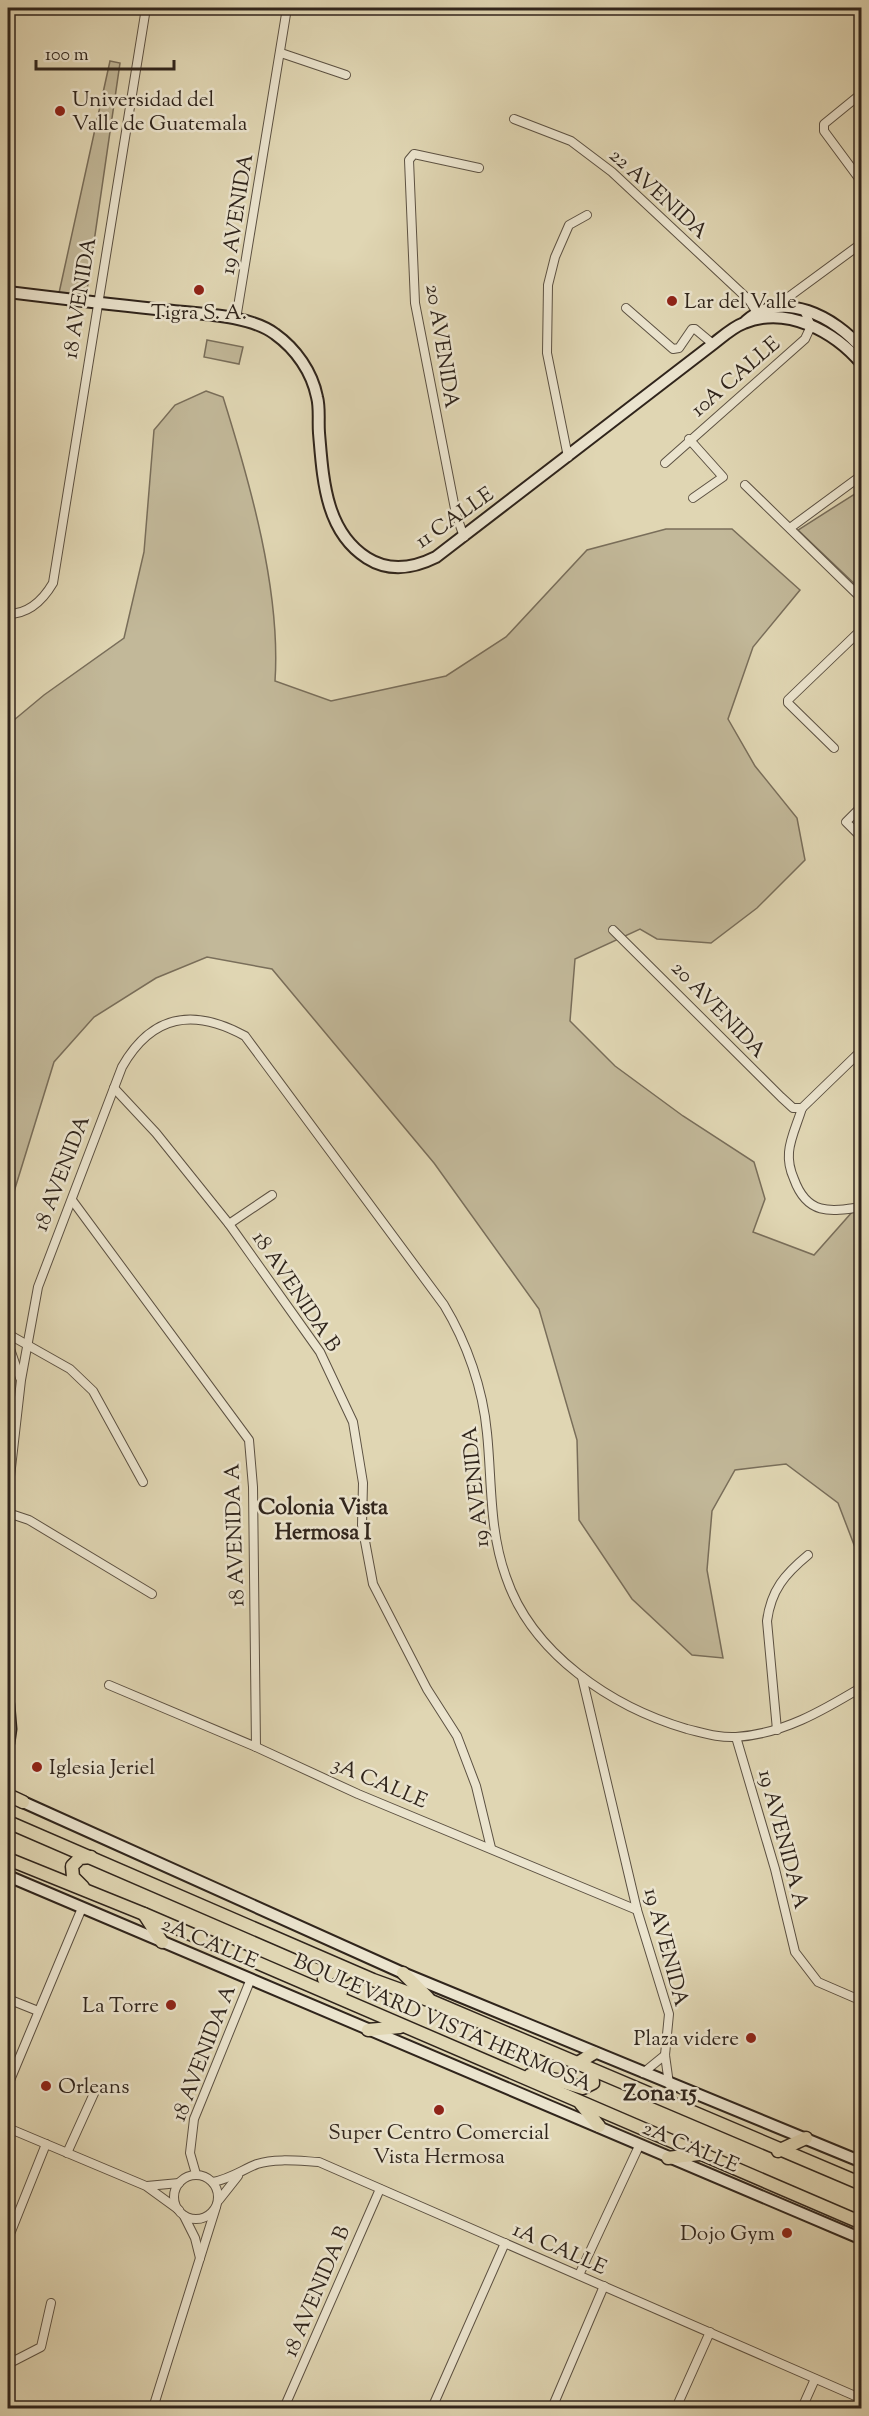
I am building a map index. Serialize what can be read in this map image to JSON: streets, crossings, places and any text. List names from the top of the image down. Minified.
{"streets":{"main road":["BOULEVARD VISTA HERMOSA"],"street":["22 AVENIDA","19 AVENIDA","18 AVENIDA","20 AVENIDA","10A CALLE","11 CALLE","18 AVENIDA B","18 AVENIDA A","3A CALLE","19 AVENIDA A","2A CALLE","1A CALLE"]},"crossings":[["22 AVENIDA","11 CALLE"],["19 AVENIDA","18 AVENIDA"],["19 AVENIDA","11 CALLE"],["19 AVENIDA","3A CALLE"],["18 AVENIDA","11 CALLE"],["18 AVENIDA","18 AVENIDA B"],["18 AVENIDA","18 AVENIDA A"],["20 AVENIDA","11 CALLE"],["18 AVENIDA B","3A CALLE"],["18 AVENIDA B","1A CALLE"],["18 AVENIDA A","3A CALLE"],["18 AVENIDA A","2A CALLE"],["18 AVENIDA A","1A CALLE"]],"districts":["Colonia Vista Hermosa I","Zona 15"],"places":["Universidad del Valle de Guatemala","Tigra S. A.","Lar del Valle","Iglesia Jeriel","La Torre","Plaza videre","Orleans","Super Centro Comercial Vista Hermosa","Dojo Gym"],"scale_bar":"100 m"}
